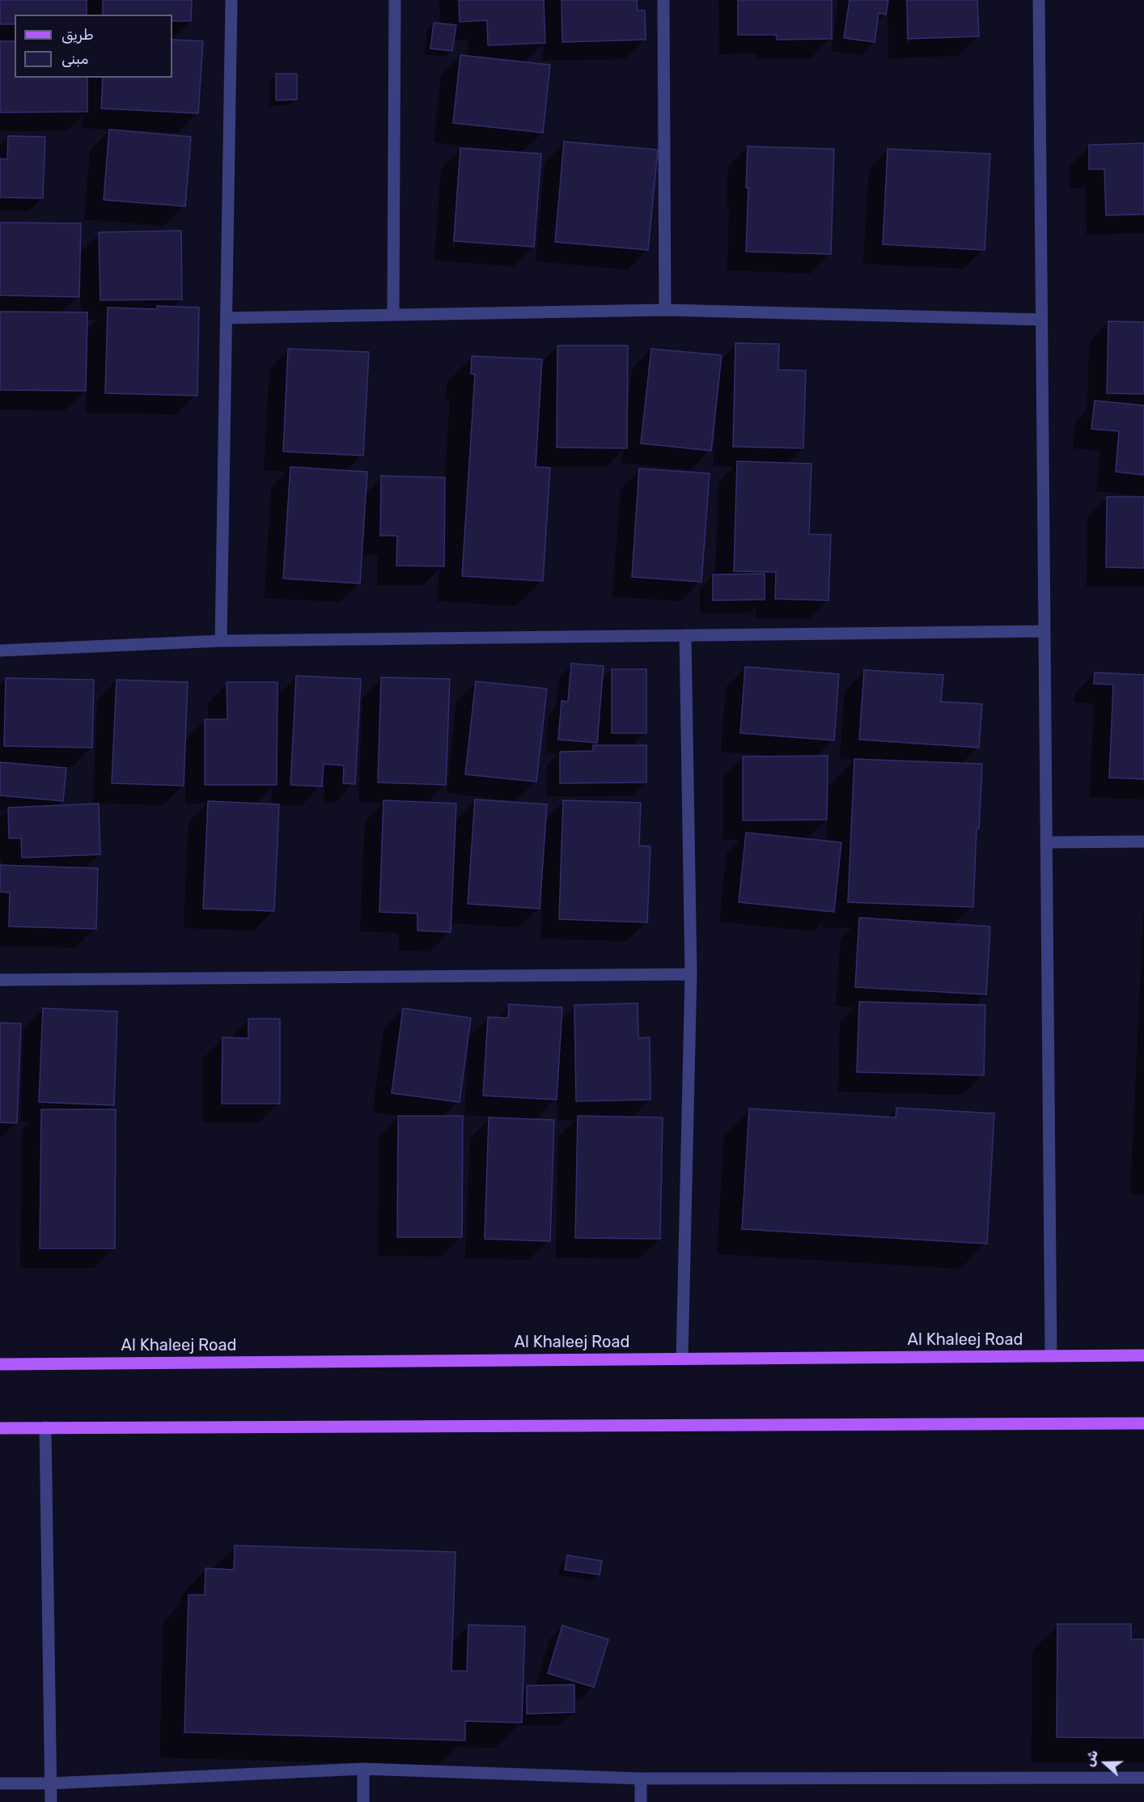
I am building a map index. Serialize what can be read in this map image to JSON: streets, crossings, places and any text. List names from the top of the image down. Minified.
{"streets":{"main road":["Al Khaleej Road"]},"legend":["طريق","مبنى"],"north":"left"}
